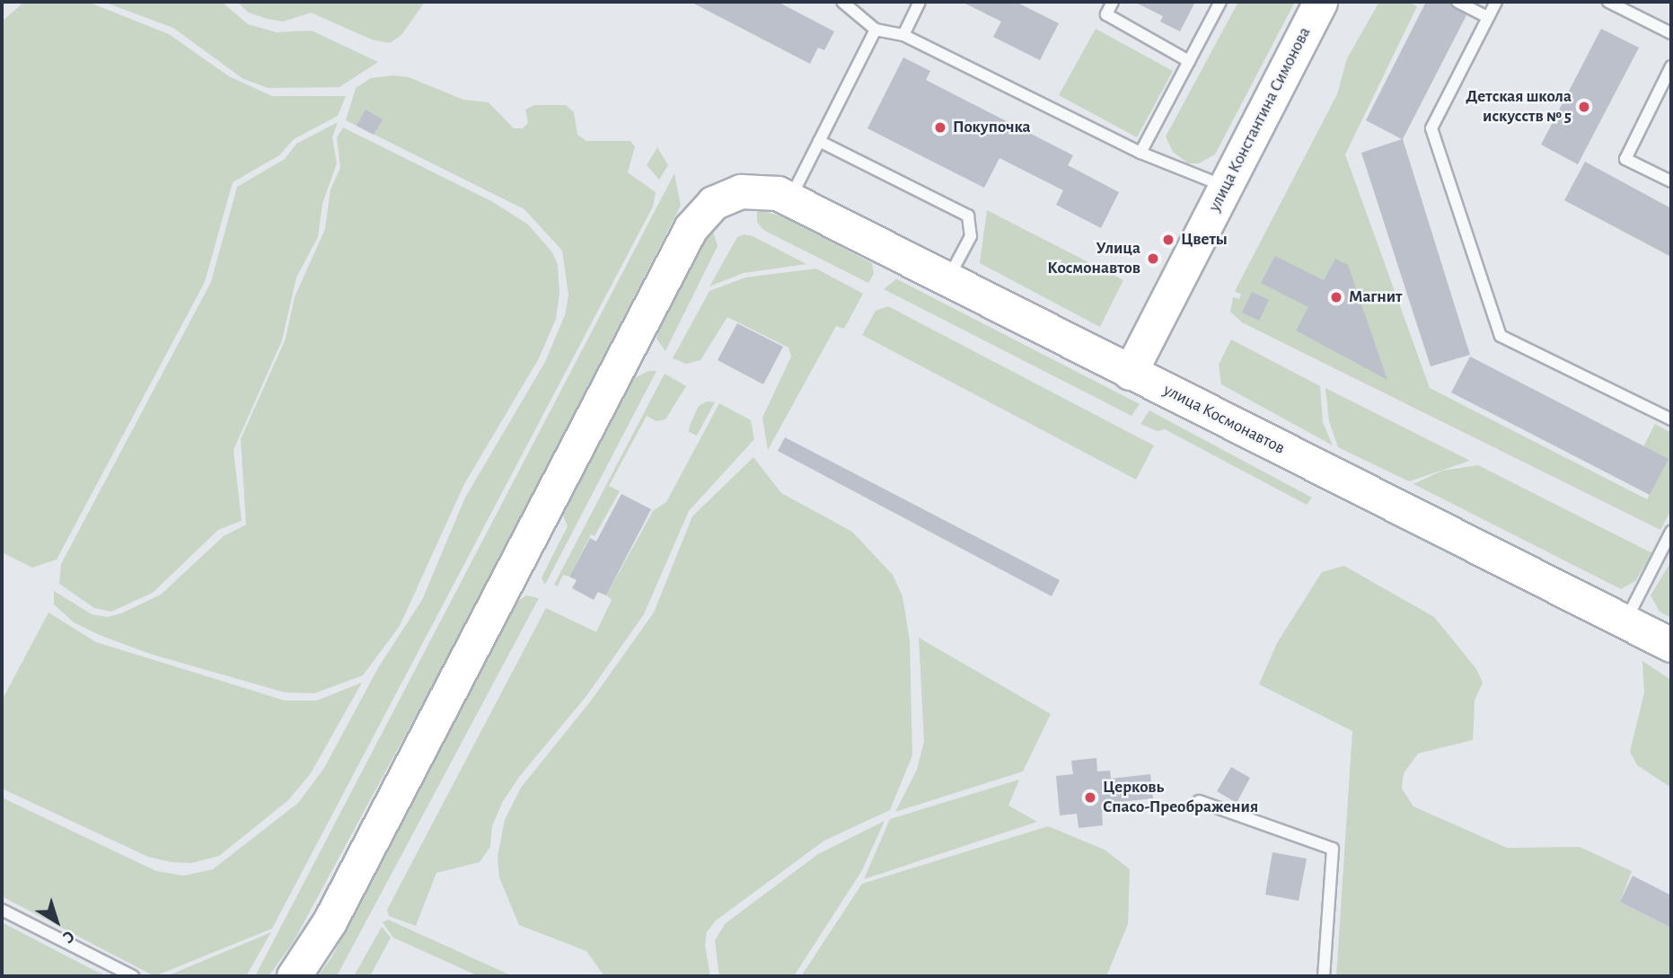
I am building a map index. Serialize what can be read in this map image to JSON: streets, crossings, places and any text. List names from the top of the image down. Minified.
{"streets":{"main road":["улица Константина Симонова","улица Космонавтов"]},"crossings":[["улица Константина Симонова","улица Космонавтов"]],"places":["Детская школа искусств № 5","Покупочка","Цветы","Улица Космонавтов","Магнит","Церковь Спасо-Преображения"],"north":"bottom right"}
